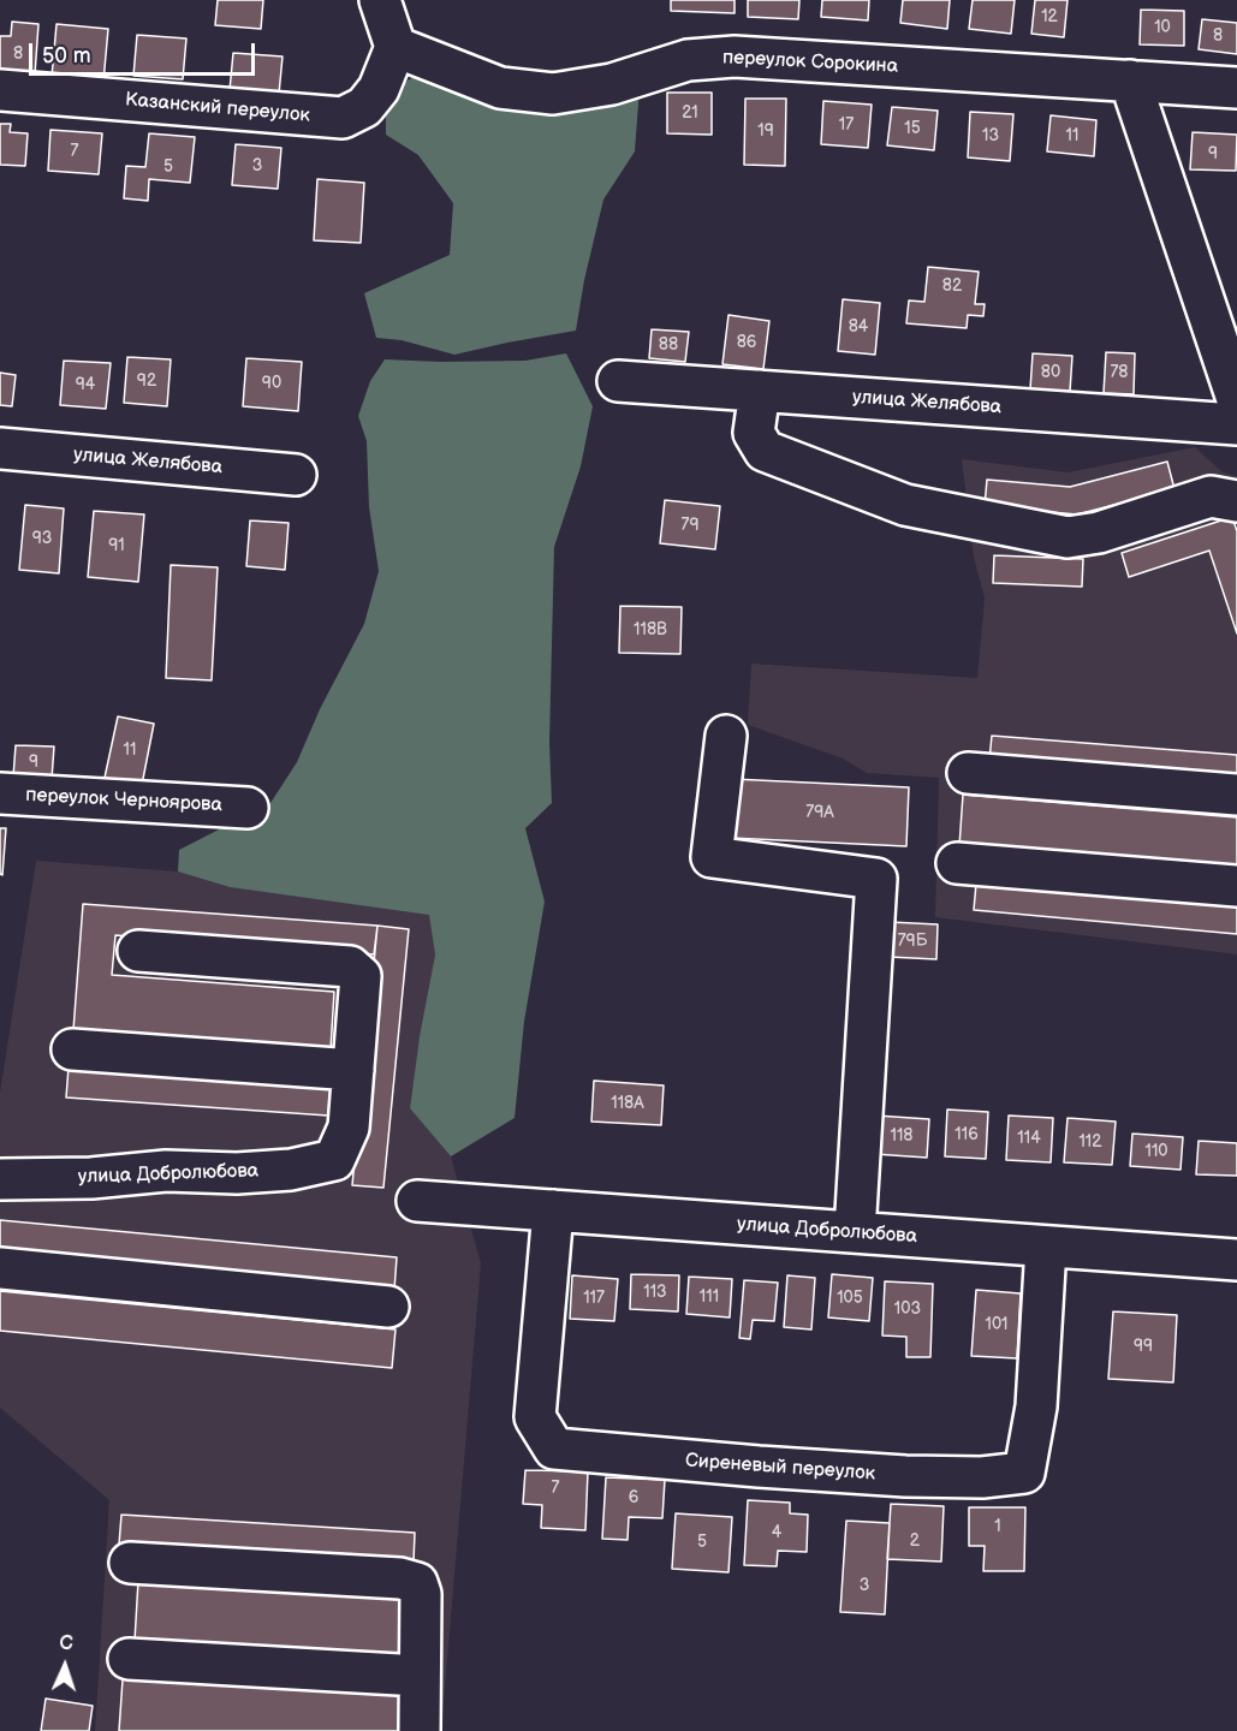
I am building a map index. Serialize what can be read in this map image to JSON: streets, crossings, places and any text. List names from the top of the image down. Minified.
{"streets":{"street":["переулок Сорокина","Казанский переулок","улица Желябова","переулок Черноярова","улица Добролюбова","Сиреневый переулок"]},"crossings":[["переулок Сорокина","Казанский переулок"],["улица Добролюбова","Сиреневый переулок"]],"house_numbers":["12","10","8","8","21","17","15","19","13","11","7","9","3","5","82","84","86","88","80","78","92","90","94","79","93","91","118В","11","9","79А","79Б","118А","116","118","114","112","110","113","111","117","105","103","101","99","7","6","1","4","2","5","3"],"scale_bar":"50 m","north":"top"}
